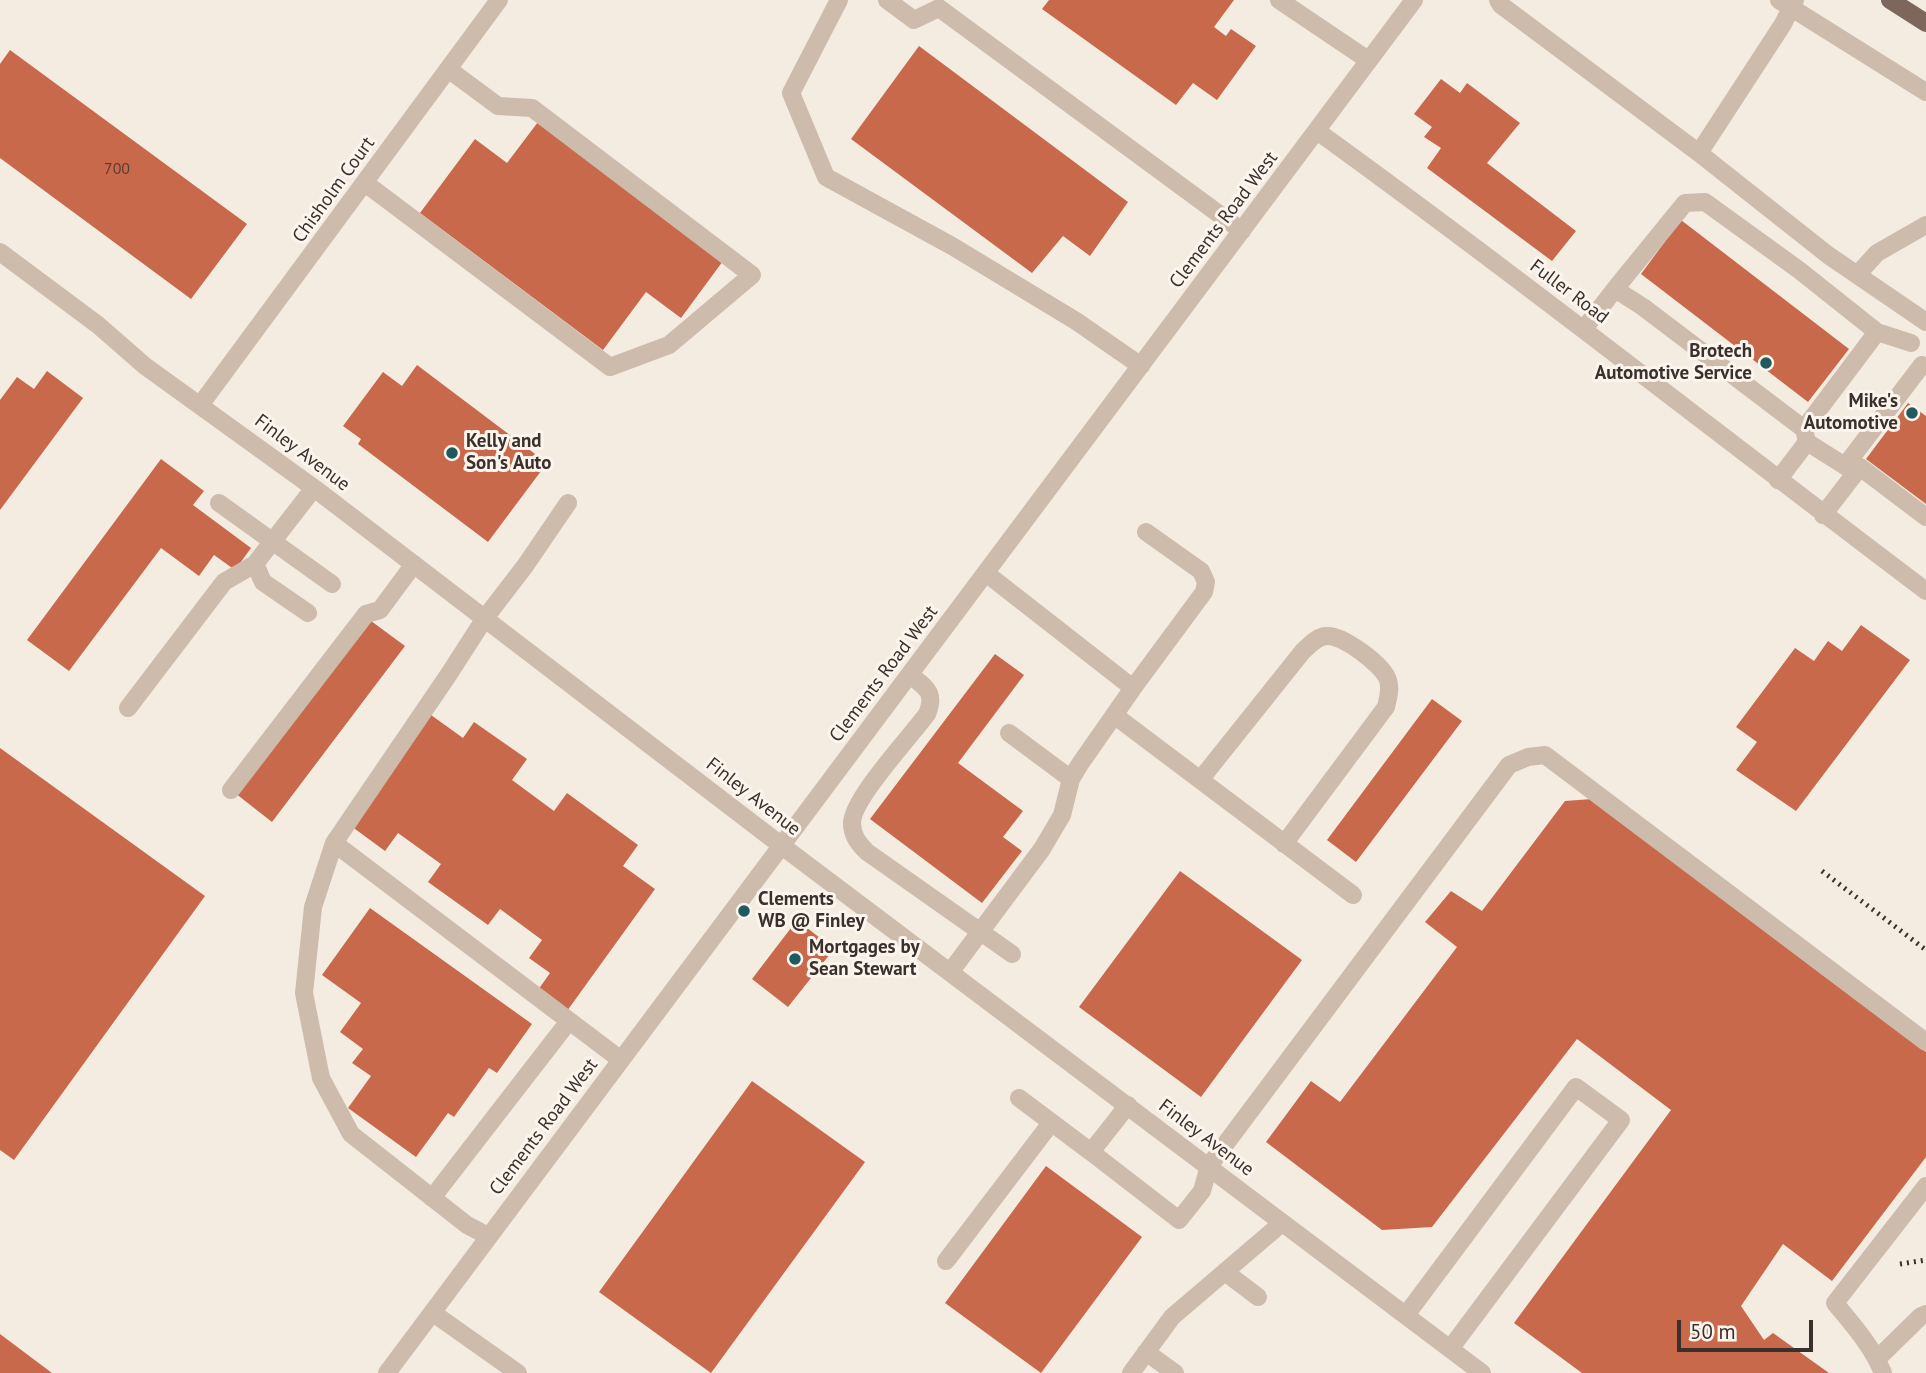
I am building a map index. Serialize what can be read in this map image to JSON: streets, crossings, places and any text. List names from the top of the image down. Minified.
{"streets":{"street":["Chisholm Court","Clements Road West","Fuller Road","Finley Avenue"]},"crossings":[["Chisholm Court","Finley Avenue"],["Clements Road West","Fuller Road"],["Clements Road West","Finley Avenue"]],"places":["Brotech Automotive Service","Mike's Automotive","Kelly and Son's Auto","Clements WB @ Finley","Mortgages by Sean Stewart"],"house_numbers":["700"],"scale_bar":"50 m"}
